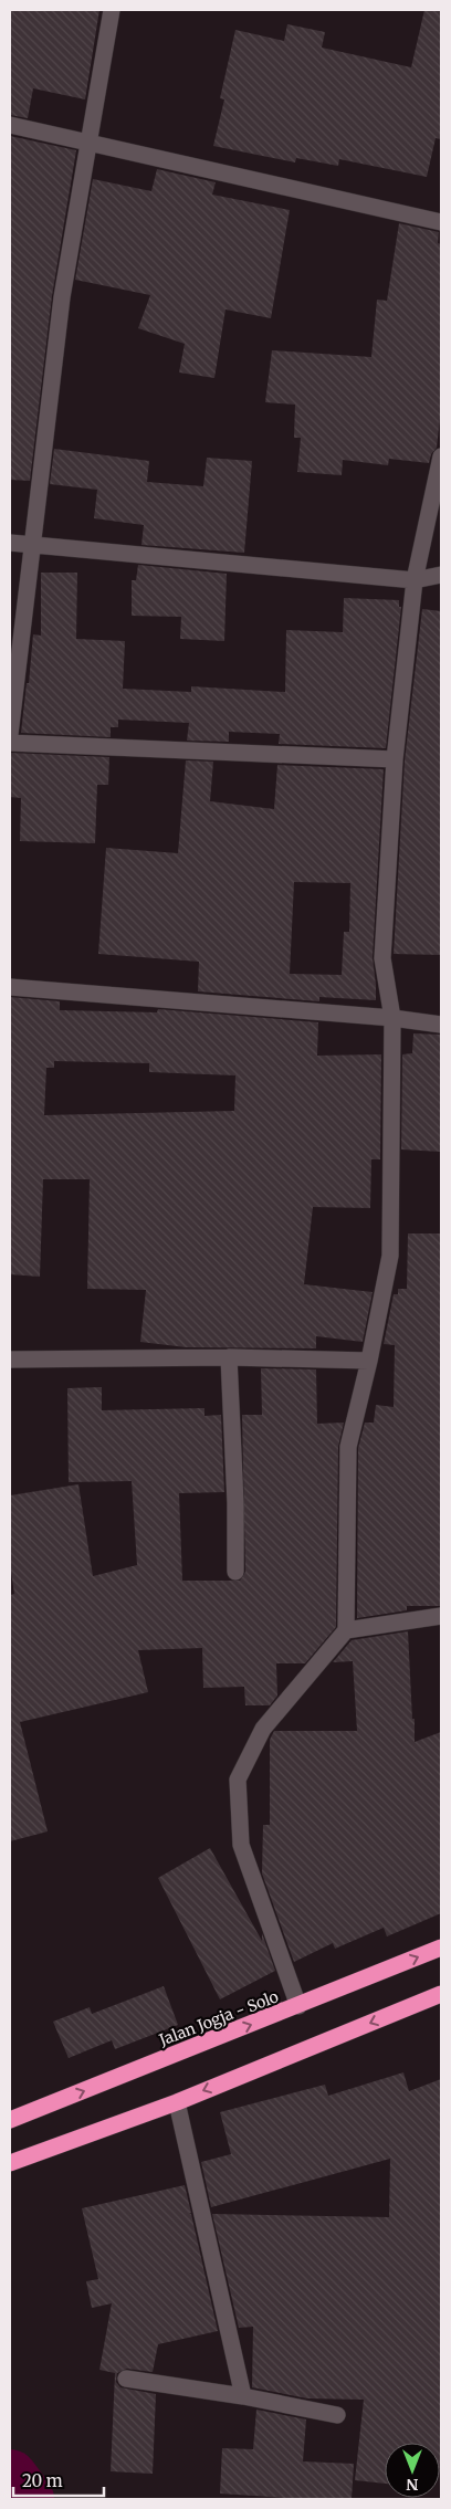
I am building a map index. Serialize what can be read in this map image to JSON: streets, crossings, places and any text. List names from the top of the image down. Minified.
{"streets":{"highway":["Jalan Jogja - Solo"]},"scale_bar":"20 m","north":"bottom"}
